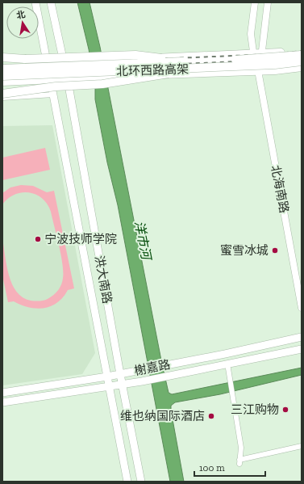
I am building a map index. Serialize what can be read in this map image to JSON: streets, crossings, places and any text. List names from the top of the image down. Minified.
{"streets":{"main road":["北环西路高架","洪大南路","榭嘉路"],"street":["北海南路"]},"crossings":[["洪大南路","榭嘉路"]],"water":["洋市河"],"places":["宁波技师学院","蜜雪冰城","三江购物","维也纳国际酒店"],"scale_bar":"100 m","north":"top"}
